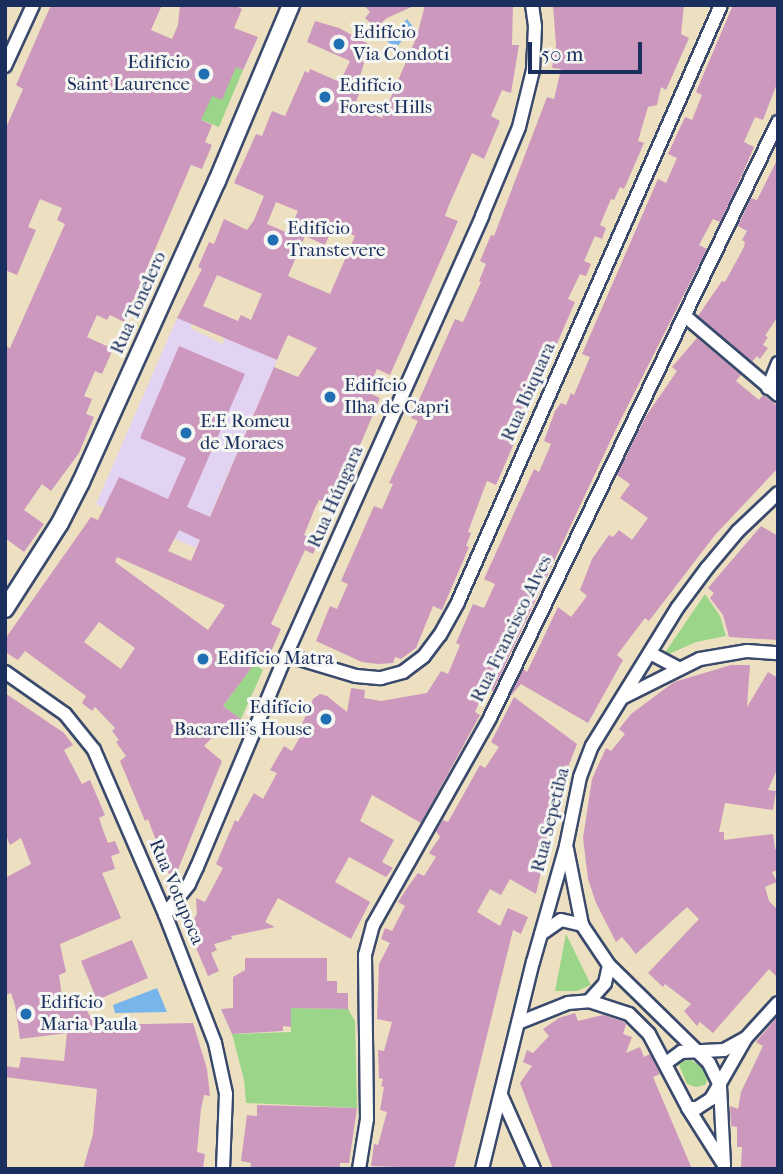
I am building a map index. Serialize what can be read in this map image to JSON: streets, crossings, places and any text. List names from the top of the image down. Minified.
{"streets":{"street":["Rua Tonelero","Rua Ibiquara","Rua Húngara","Rua Francisco Alves","Rua Sepetiba","Rua Votupoca"]},"crossings":[["Rua Ibiquara","Rua Húngara"],["Rua Húngara","Rua Votupoca"]],"places":["Edifício Via Condoti","Edifício Saint Laurence","Edifício Forest Hills","Edifício Transtevere","Edifício Ilha de Capri","E.E Romeu de Moraes","Edifício Matra","Edifício Bacarelli's House","Edifício Maria Paula"],"scale_bar":"50 m"}
